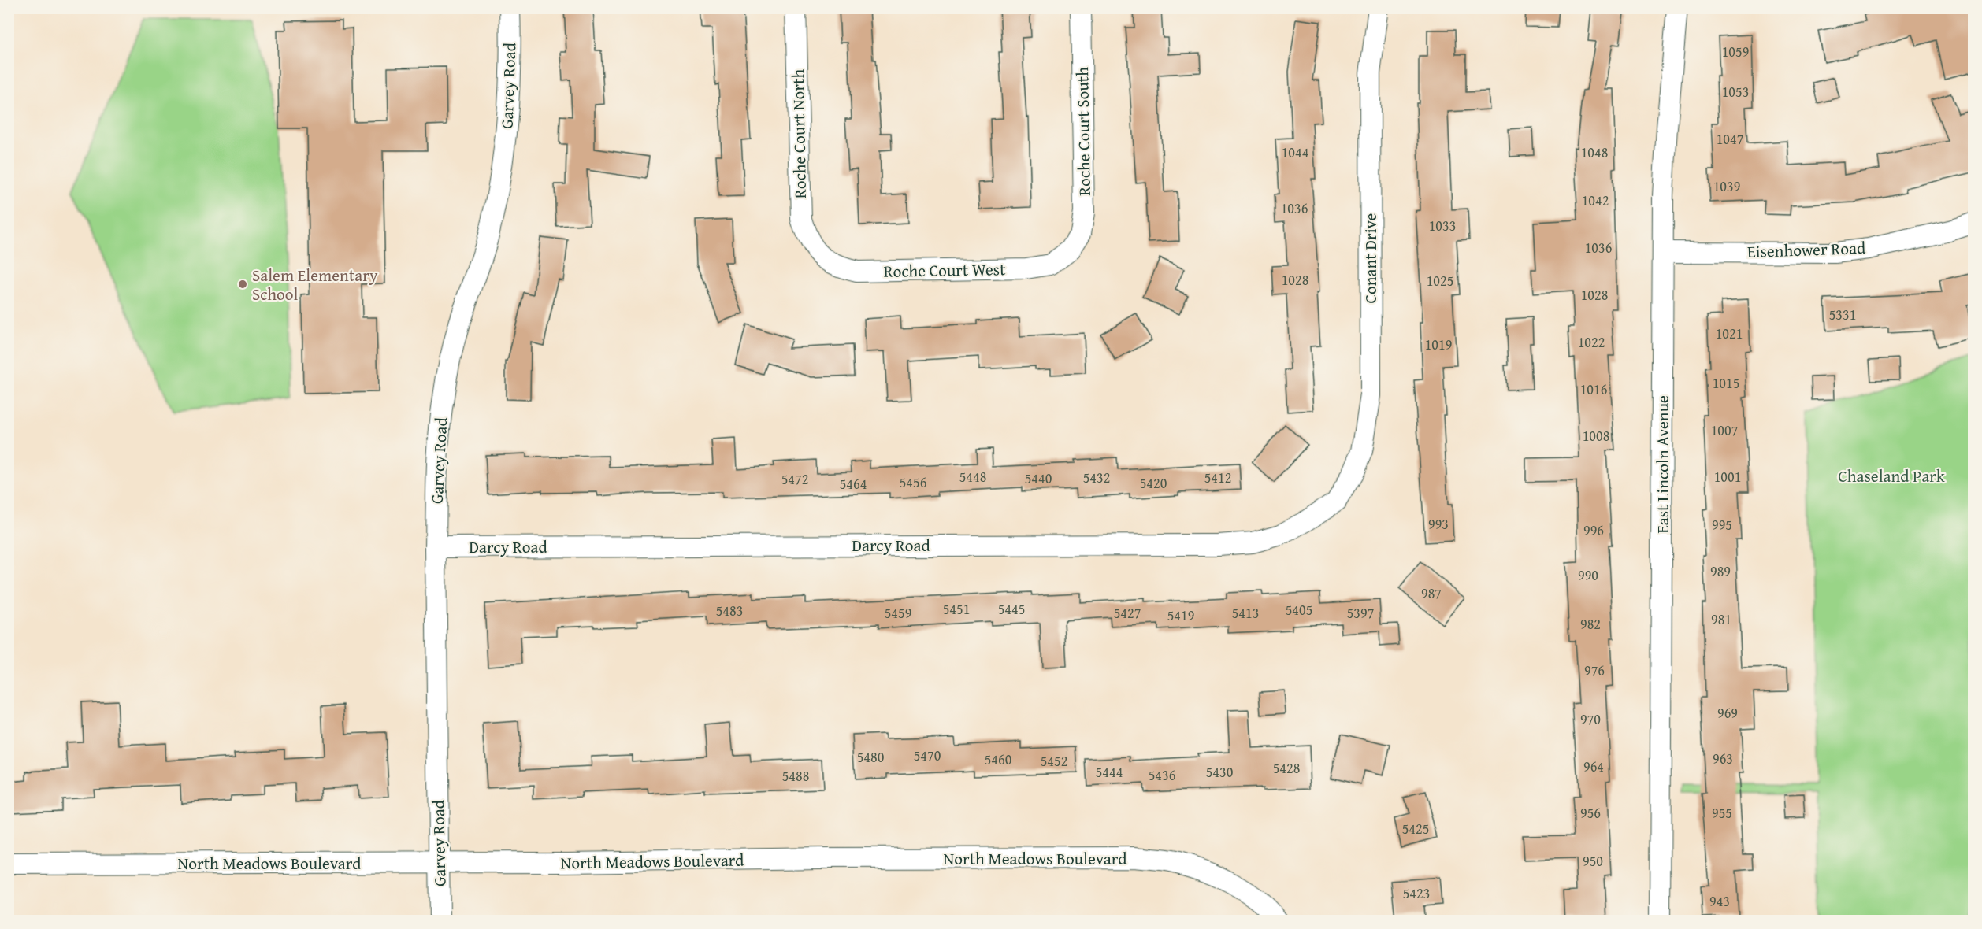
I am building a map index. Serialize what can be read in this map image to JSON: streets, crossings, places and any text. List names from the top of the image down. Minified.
{"streets":{"street":["Garvey Road","Roche Court South","Roche Court North","Eisenhower Road","Conant Drive","Roche Court West","East Lincoln Avenue","Darcy Road","North Meadows Boulevard"]},"crossings":[["Garvey Road","Darcy Road"],["Garvey Road","North Meadows Boulevard"],["Roche Court South","Roche Court West"],["Roche Court North","Roche Court West"],["Eisenhower Road","East Lincoln Avenue"],["Conant Drive","Darcy Road"]],"parks":["Chaseland Park"],"places":["Salem Elementary School"],"house_numbers":["1059","1053","1047","1044","1048","1039","1042","1036","1033","1036","1028","1025","1028","5331","1021","1022","1019","1015","1016","1007","1008","5448","1001","5432","5412","5440","5472","5456","5420","5464","993","995","996","989","990","987","5451","5445","5405","5483","5459","5427","5413","5397","5419","981","982","976","969","970","5470","5480","963","5460","5452","964","5428","5444","5430","5436","5488","956","955","5425","950","5423","943"]}
